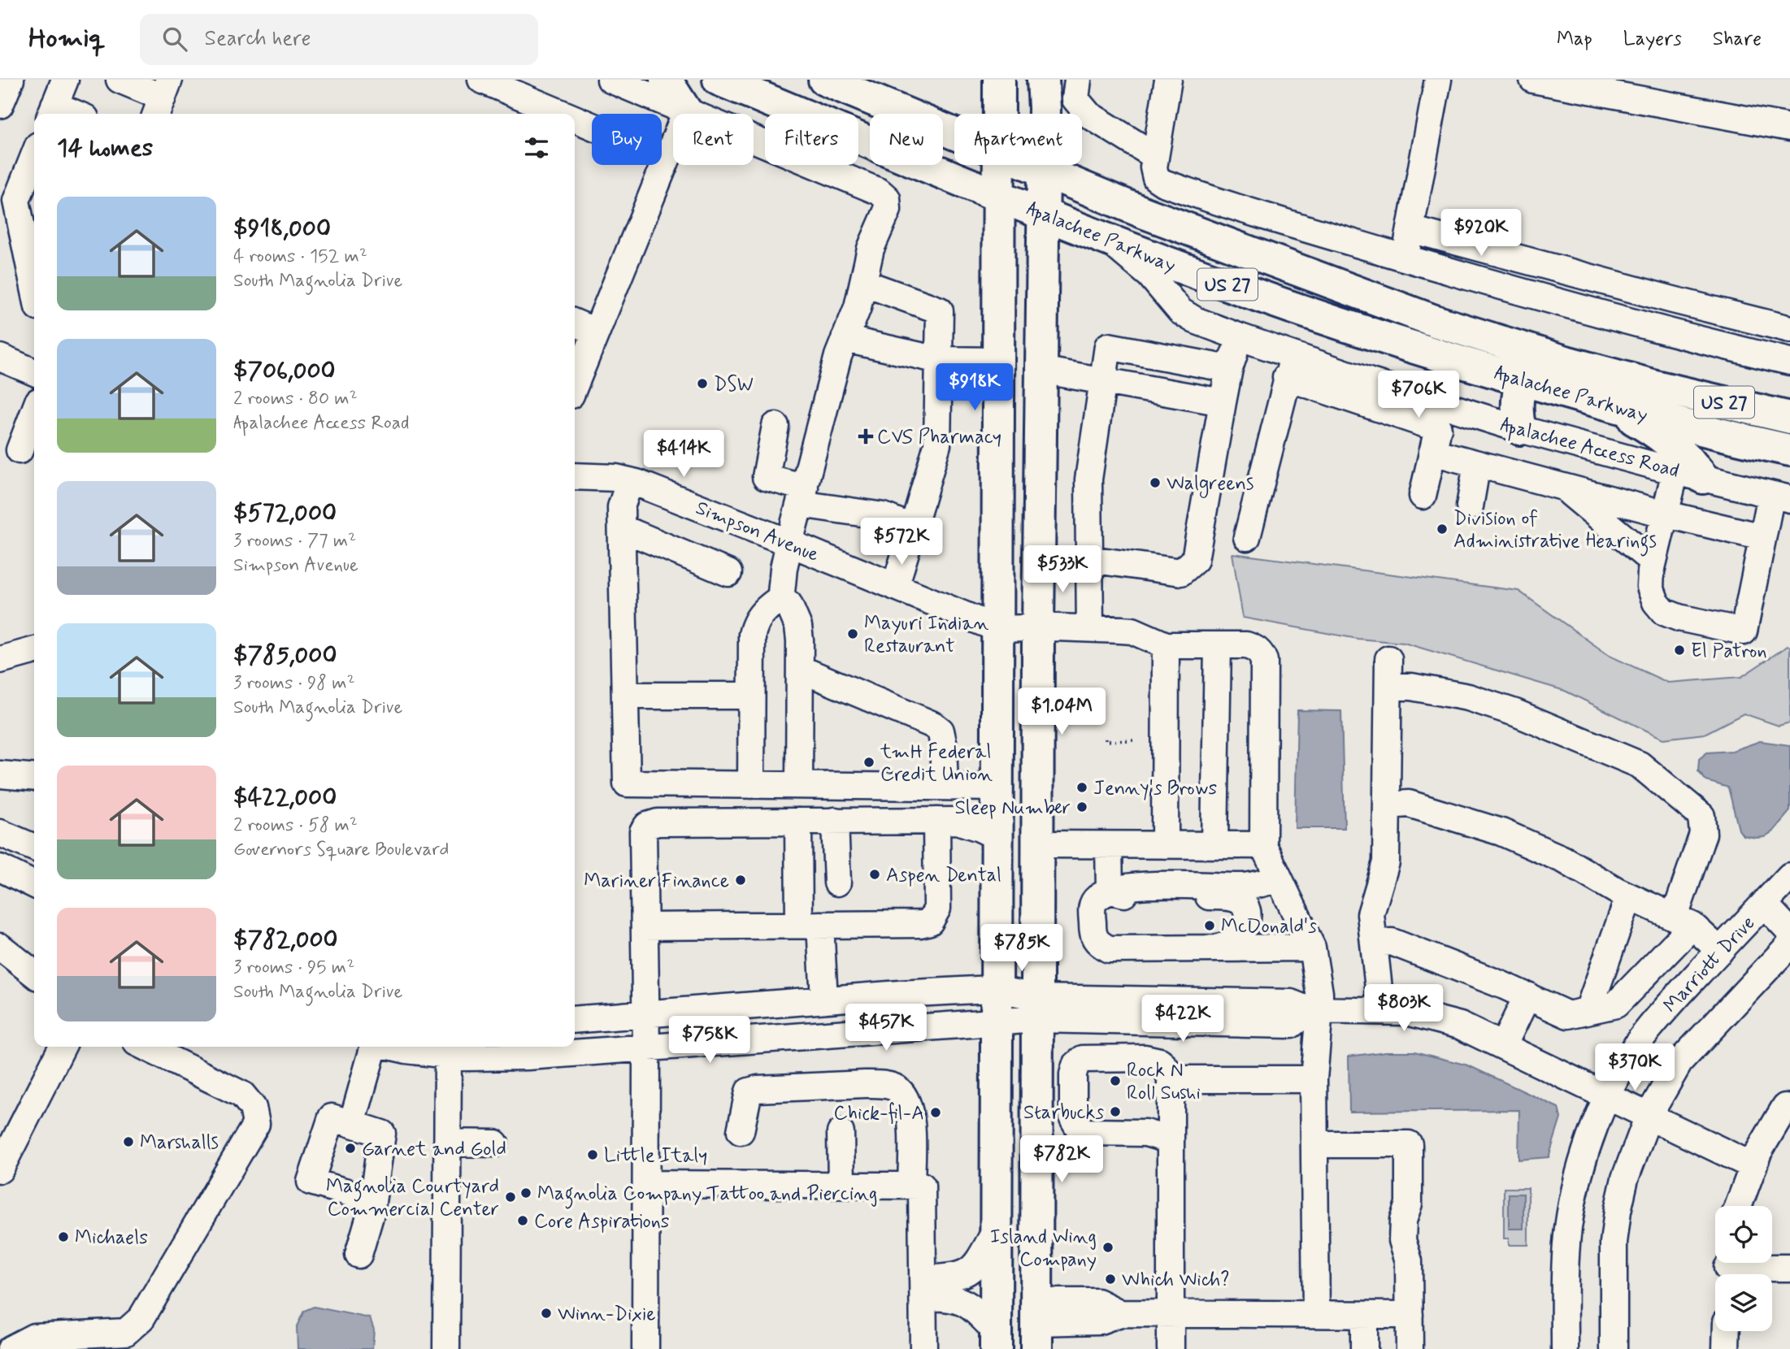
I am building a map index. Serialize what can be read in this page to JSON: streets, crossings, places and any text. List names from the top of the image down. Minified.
{"streets":{"main road":["Apalachee Parkway","US 27"],"street":["Apalachee Access Road","Simpson Avenue","Marriott Drive"]},"crossings":[["Apalachee Parkway","Apalachee Access Road"]],"places":{"other":["DSW","Walgreens","Division of Administrative Hearings","Mayuri Indian Restaurant","El Patron","tmH Federal Credit Union","Jenny's Brows","Sleep Number","Aspen Dental","Mariner Finance","McDonald's","Rock N Roll Sushi","Starbucks","Chick-fil-A","Marshalls","Garnet and Gold","Little Italy","Magnolia Company Tattoo and Piercing","Magnolia Courtyard Commercial Center","Core Aspirations","Michaels","Island Wing Company","Which Wich?","Winn-Dixie"],"health":["CVS Pharmacy"]},"page":{"header":"Homiq","search":"Search here","nav":["Map","Layers","Share"],"chip":["Buy","Rent","Filters","New","Apartment"],"heading":"14 homes","list":[{"name":"$918,000","note":"4 rooms · 152 m² · South Magnolia Drive"},{"name":"$706,000","note":"2 rooms · 80 m² · Apalachee Access Road"},{"name":"$572,000","note":"3 rooms · 77 m² · Simpson Avenue"},{"name":"$785,000","note":"3 rooms · 98 m² · South Magnolia Drive"},{"name":"$422,000","note":"2 rooms · 58 m² · Governors Square Boulevard"},{"name":"$782,000","note":"3 rooms · 95 m² · South Magnolia Drive"}],"price":["$920K","$918K","$706K","$414K","$572K","$533K","$1.04M","$785K","$803K","$422K","$457K","$758K","$370K","$782K"]}}
